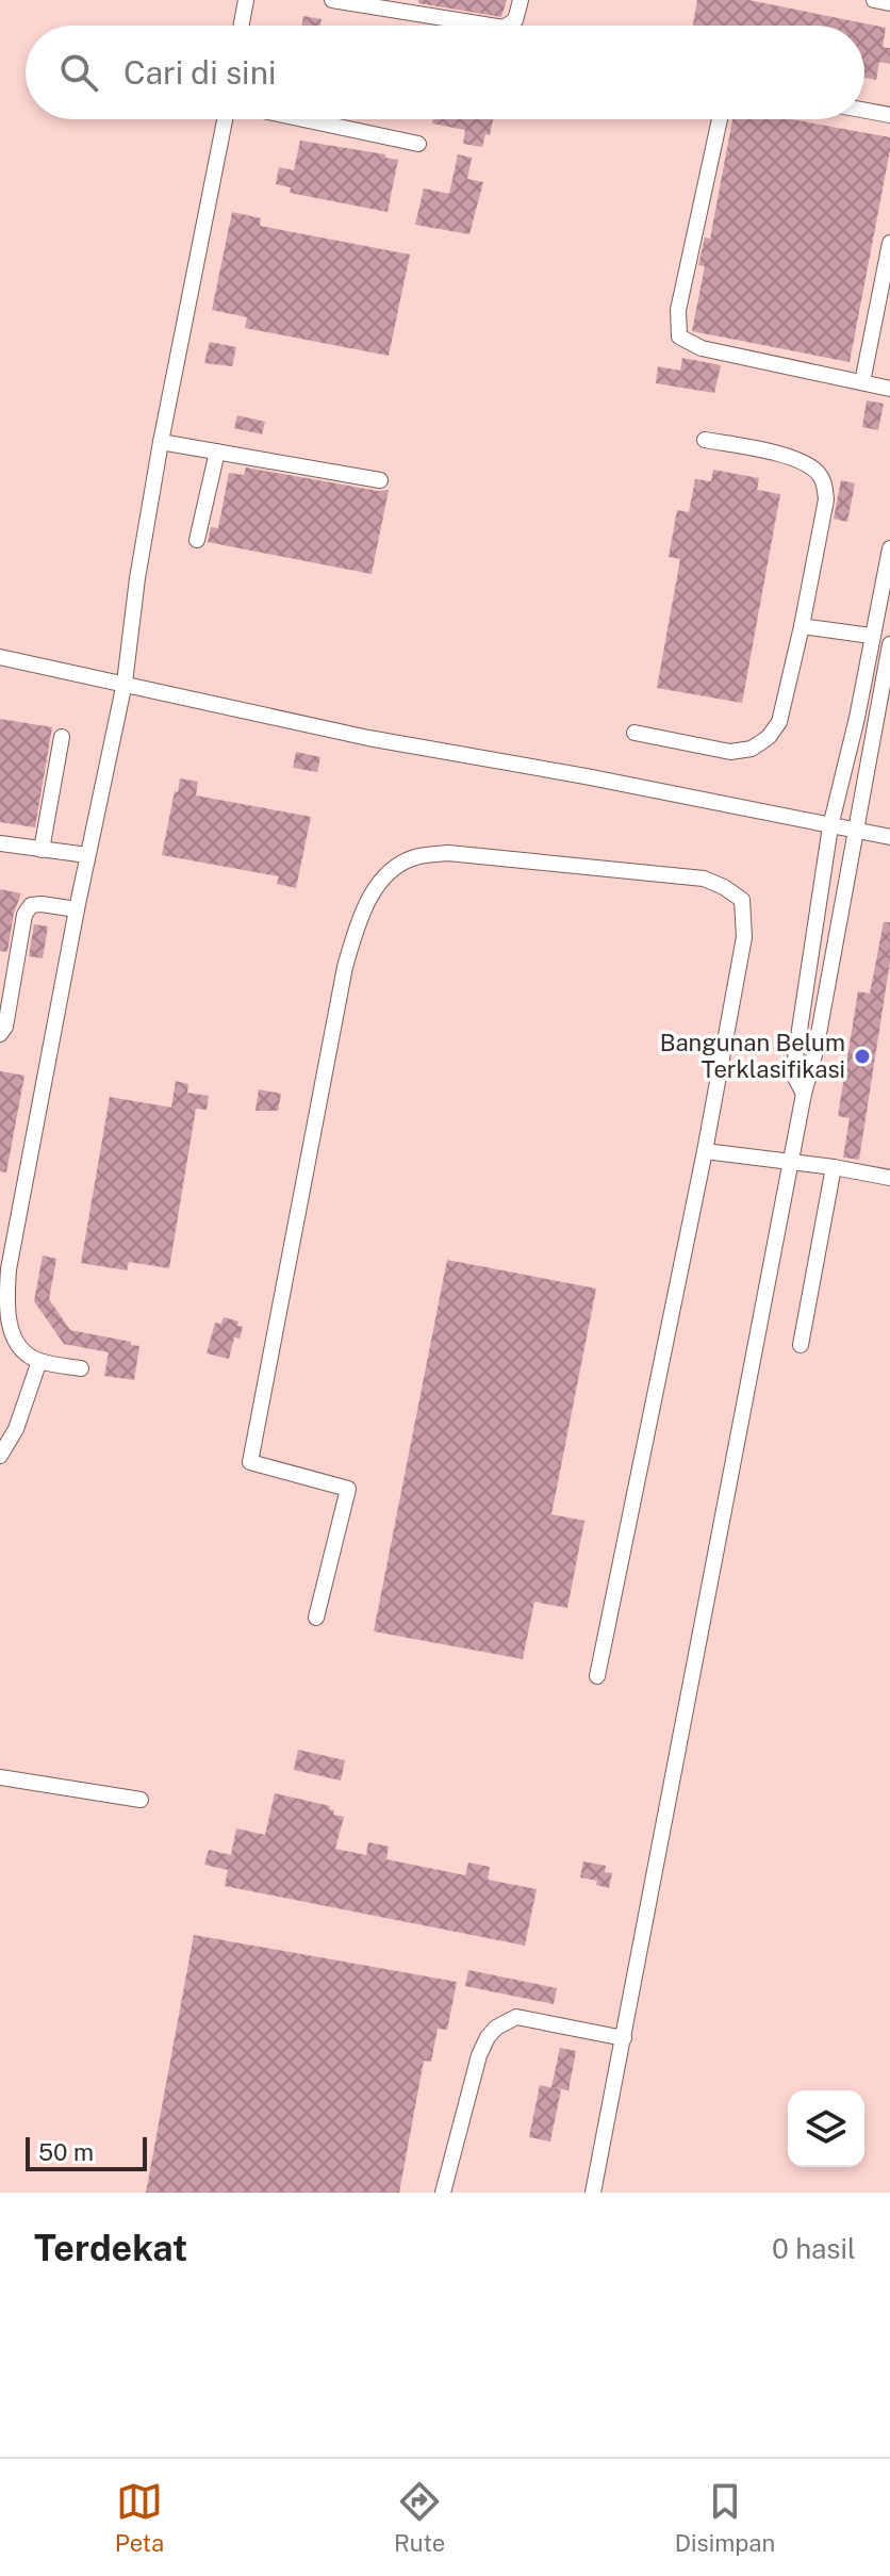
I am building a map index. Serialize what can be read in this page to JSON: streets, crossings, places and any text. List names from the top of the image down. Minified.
{"places":["Bangunan Belum Terklasifikasi"],"scale_bar":"50 m","page":{"search":"Cari di sini","scale":"50 m","heading":["Terdekat","0 hasil"],"nav":["Peta","Rute","Disimpan"]}}
